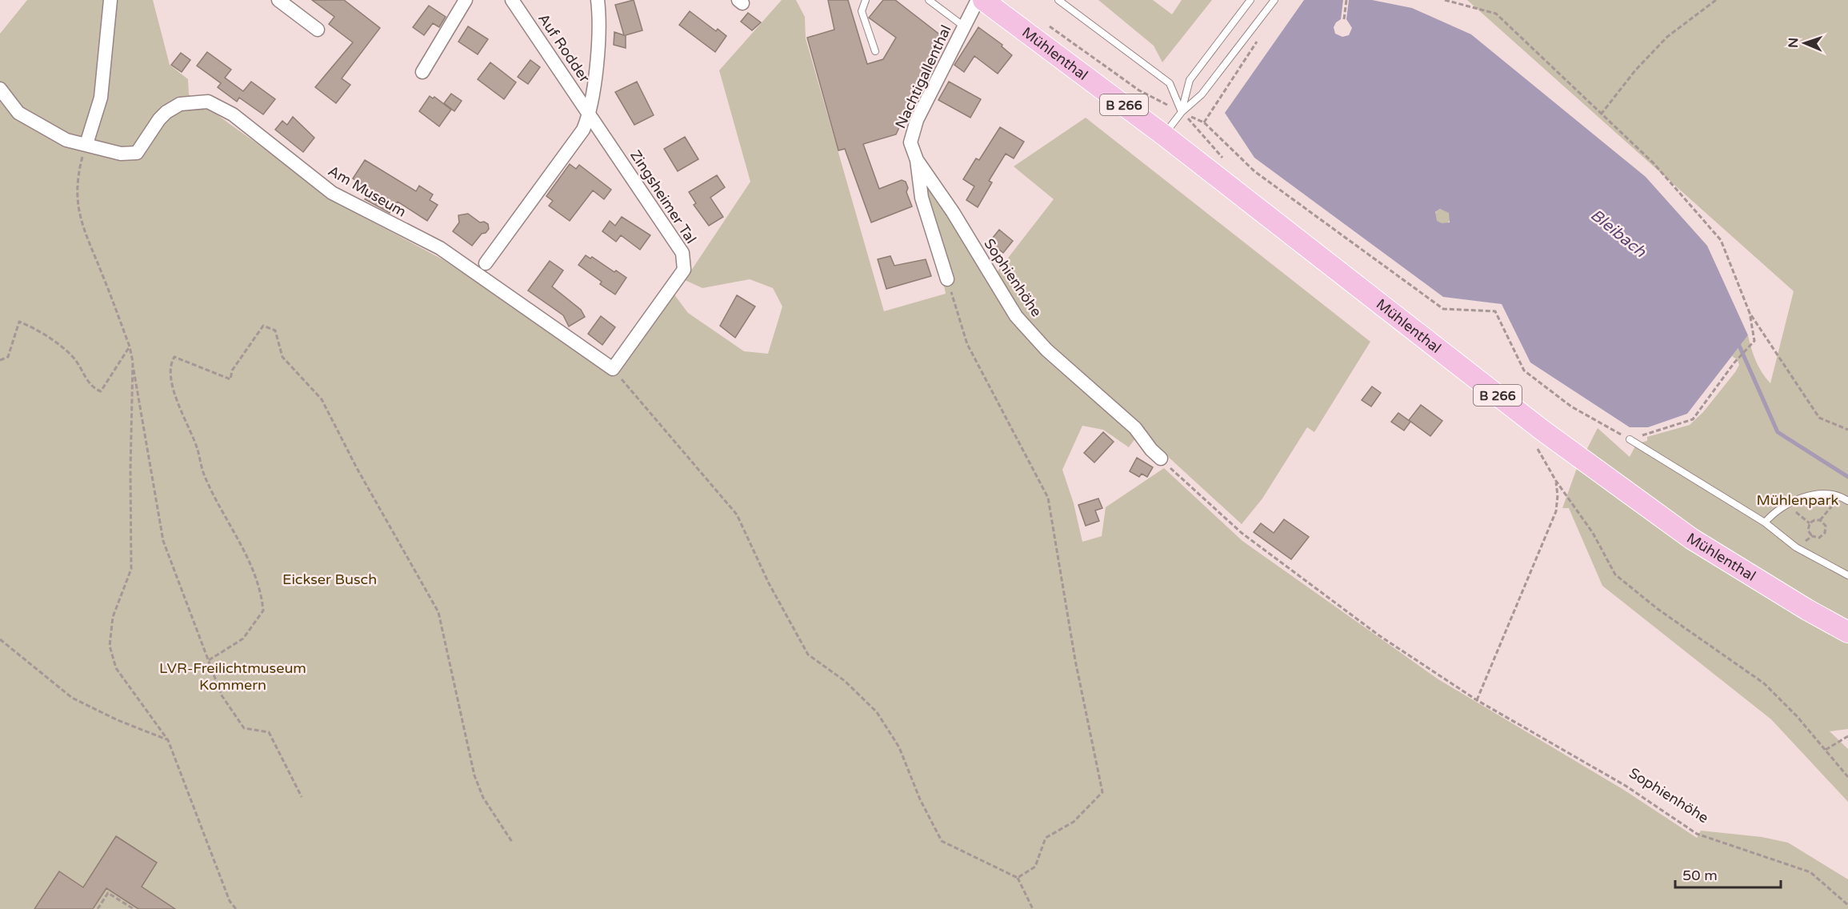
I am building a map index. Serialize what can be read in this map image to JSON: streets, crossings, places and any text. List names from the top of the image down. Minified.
{"streets":{"main road":["Mühlenthal","B 266"],"street":["Auf Rodder","Nachtigallenthal","Am Museum","Zingsheimer Tal","Sophienhöhe"]},"crossings":[["Auf Rodder","Zingsheimer Tal"],["Nachtigallenthal","Sophienhöhe"],["Am Museum","Zingsheimer Tal"]],"water":["Bleibach"],"parks":["Mühlenpark","Eickser Busch","LVR-Freilichtmuseum Kommern"],"scale_bar":"50 m","north":"left"}
